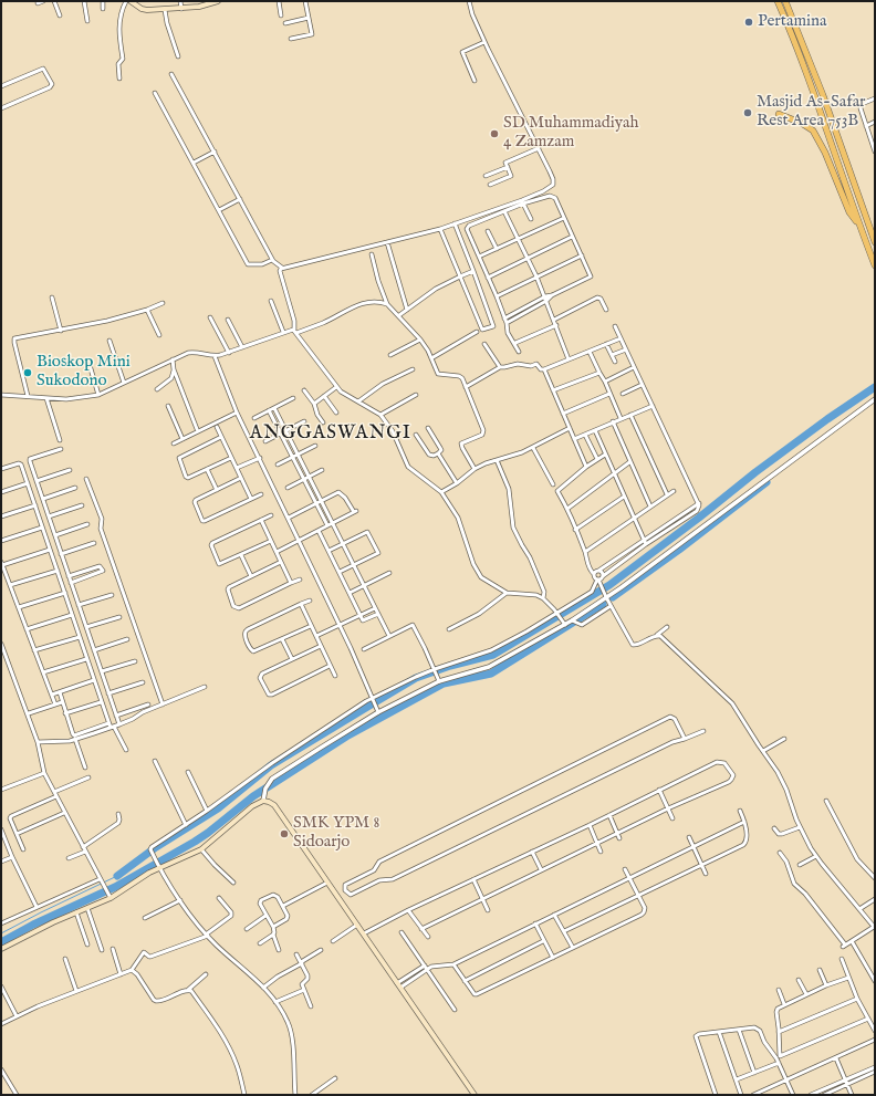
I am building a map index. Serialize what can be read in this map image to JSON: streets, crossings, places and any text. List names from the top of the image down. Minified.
{"districts":["ANGGASWANGI"],"places":["Pertamina","Masjid As-Safar Rest Area 753B","SD Muhammadiyah 4 Zamzam","Bioskop Mini Sukodono","SMK YPM 8 Sidoarjo"]}
